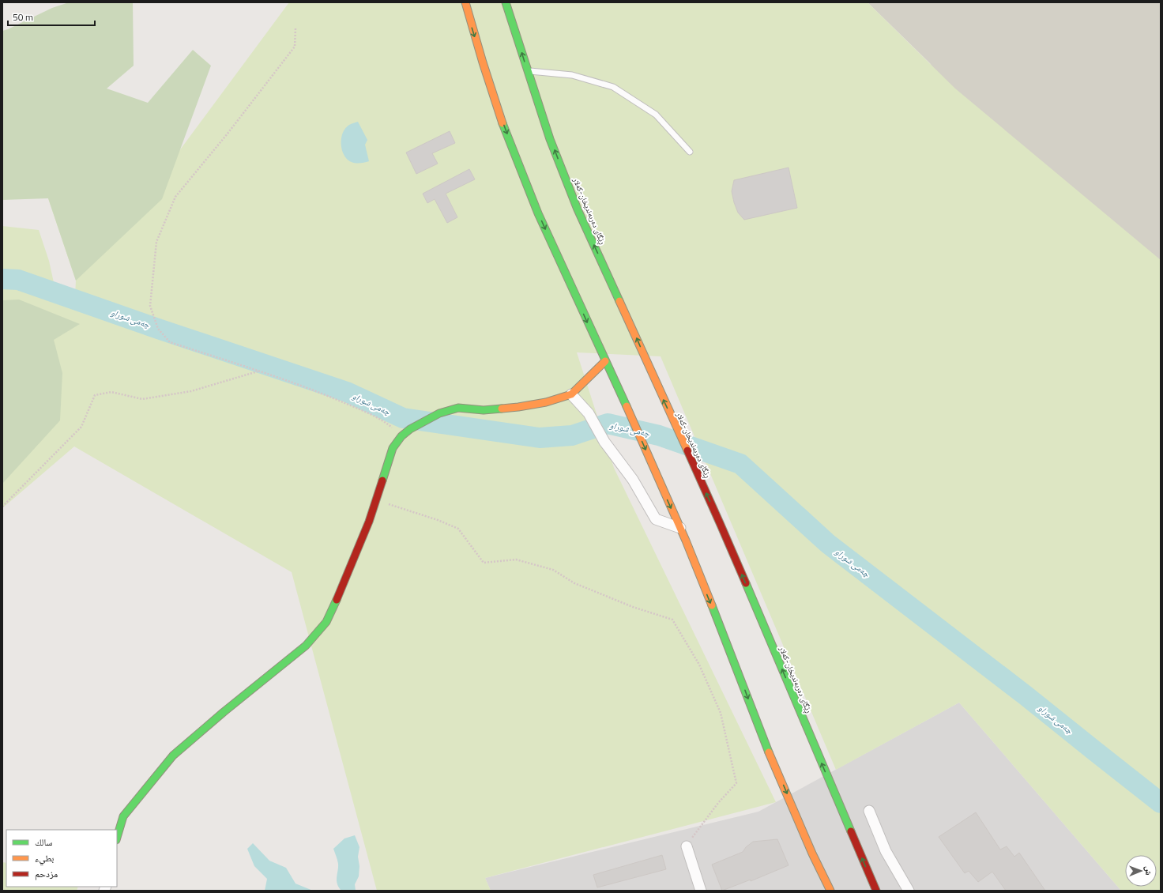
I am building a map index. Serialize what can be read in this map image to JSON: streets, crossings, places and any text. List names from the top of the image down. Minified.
{"streets":{"main road":["ڕێگای دەربەندیخان-کەلار"]},"water":["چەمی شوراو"],"legend":["سالك","بطيء","مزدحم"],"scale_bar":"50 m","north":"right"}
